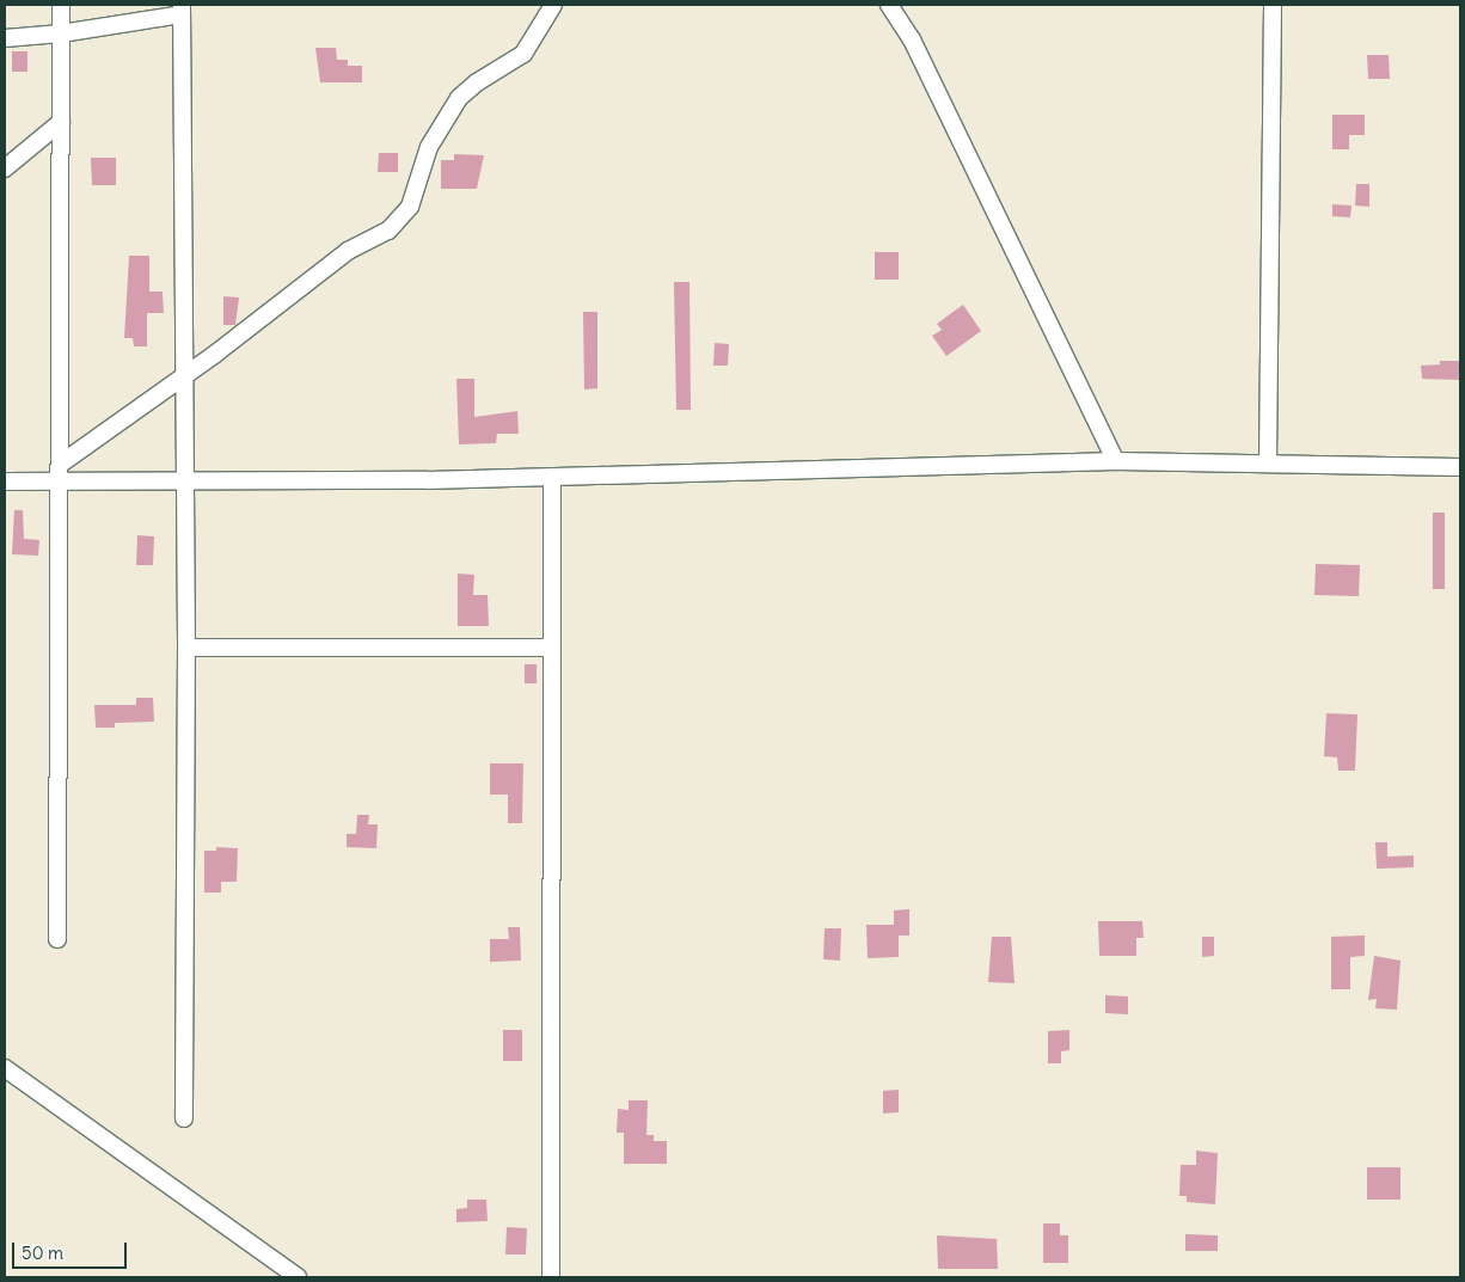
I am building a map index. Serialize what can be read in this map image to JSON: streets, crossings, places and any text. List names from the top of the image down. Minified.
{"scale_bar":"50 m"}
